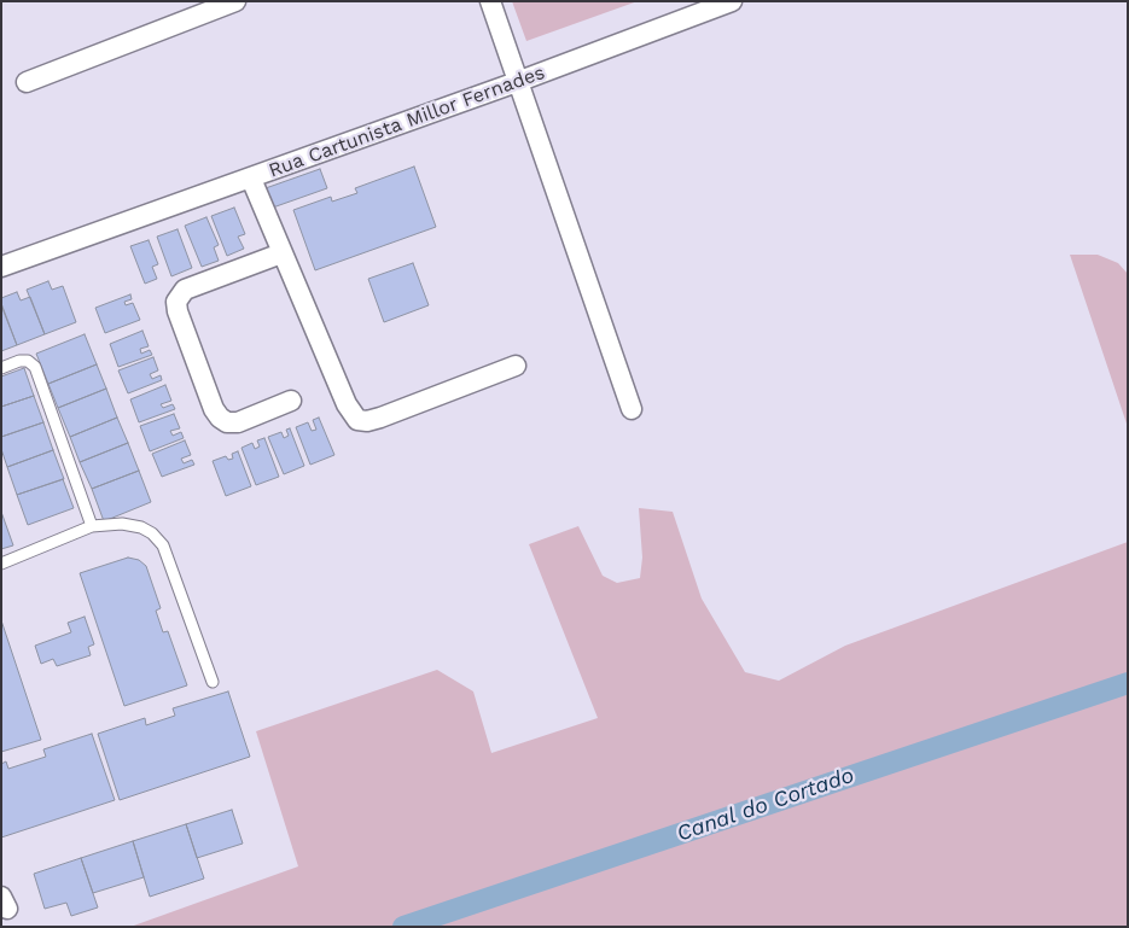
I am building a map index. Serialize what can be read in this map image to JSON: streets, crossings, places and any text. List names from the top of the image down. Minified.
{"streets":{"street":["Rua Cartunista Millor Fernades"]},"water":["Canal do Cortado"]}
